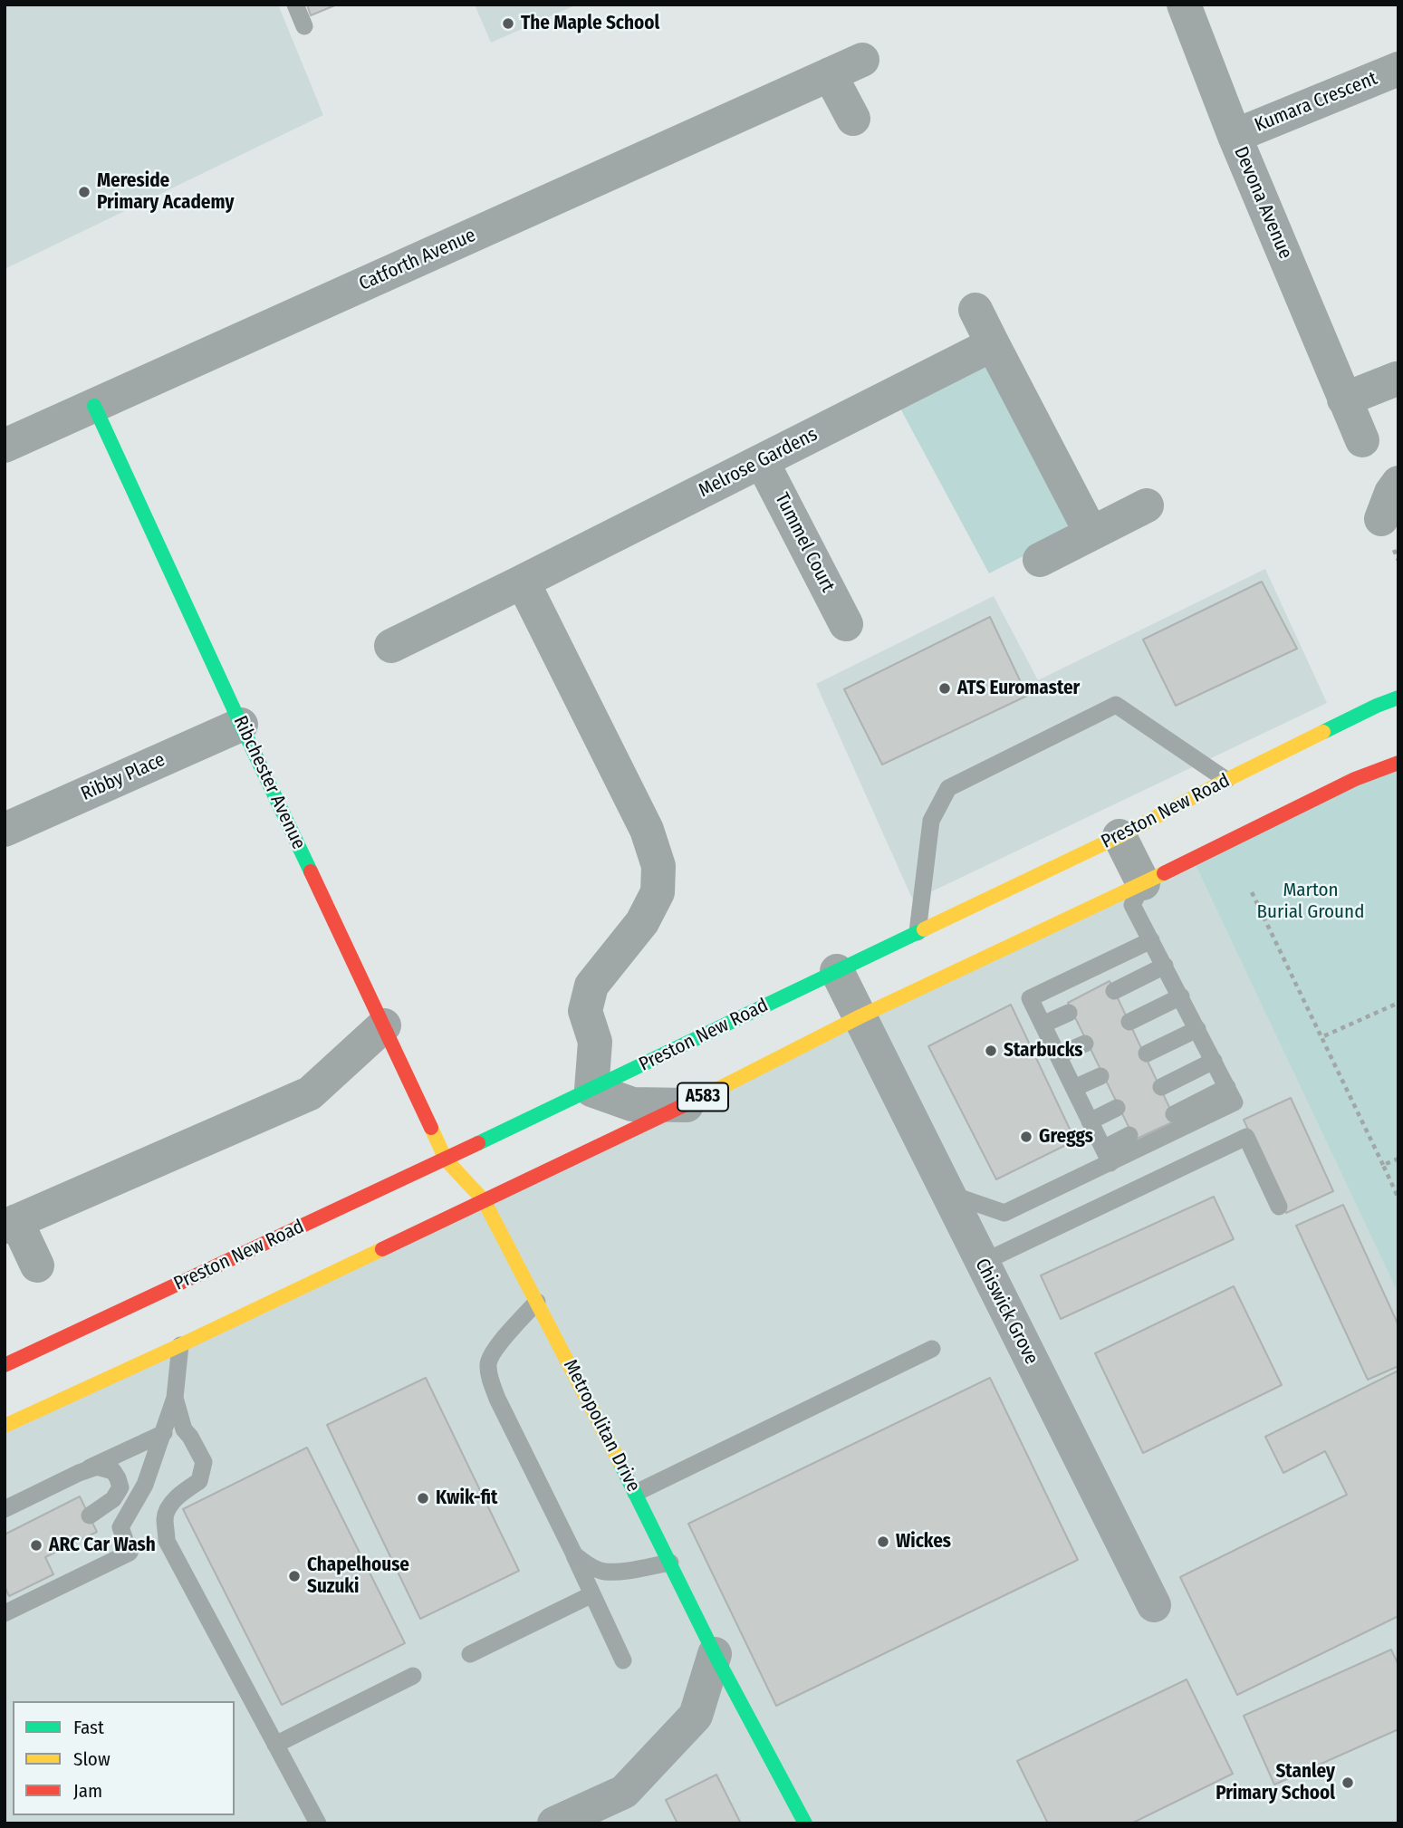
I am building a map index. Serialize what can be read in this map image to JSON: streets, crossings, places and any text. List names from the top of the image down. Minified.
{"streets":{"main road":["Ribchester Avenue","Preston New Road","A583","Metropolitan Drive"],"street":["Kumara Crescent","Devona Avenue","Catforth Avenue","Melrose Gardens","Tummel Court","Ribby Place","Chiswick Grove"]},"crossings":[["Kumara Crescent","Devona Avenue"],["Catforth Avenue","Ribchester Avenue"],["Melrose Gardens","Tummel Court"],["Ribby Place","Ribchester Avenue"],["Ribchester Avenue","Preston New Road"],["Ribchester Avenue","A583"],["Ribchester Avenue","Metropolitan Drive"],["Preston New Road","Chiswick Grove"],["A583","Chiswick Grove"],["A583","Metropolitan Drive"]],"parks":["Marton Burial Ground"],"places":["The Maple School","Mereside Primary Academy","ATS Euromaster","Starbucks","Greggs","Kwik-fit","Wickes","ARC Car Wash","Chapelhouse Suzuki","Stanley Primary School"],"legend":["Fast","Slow","Jam"]}
